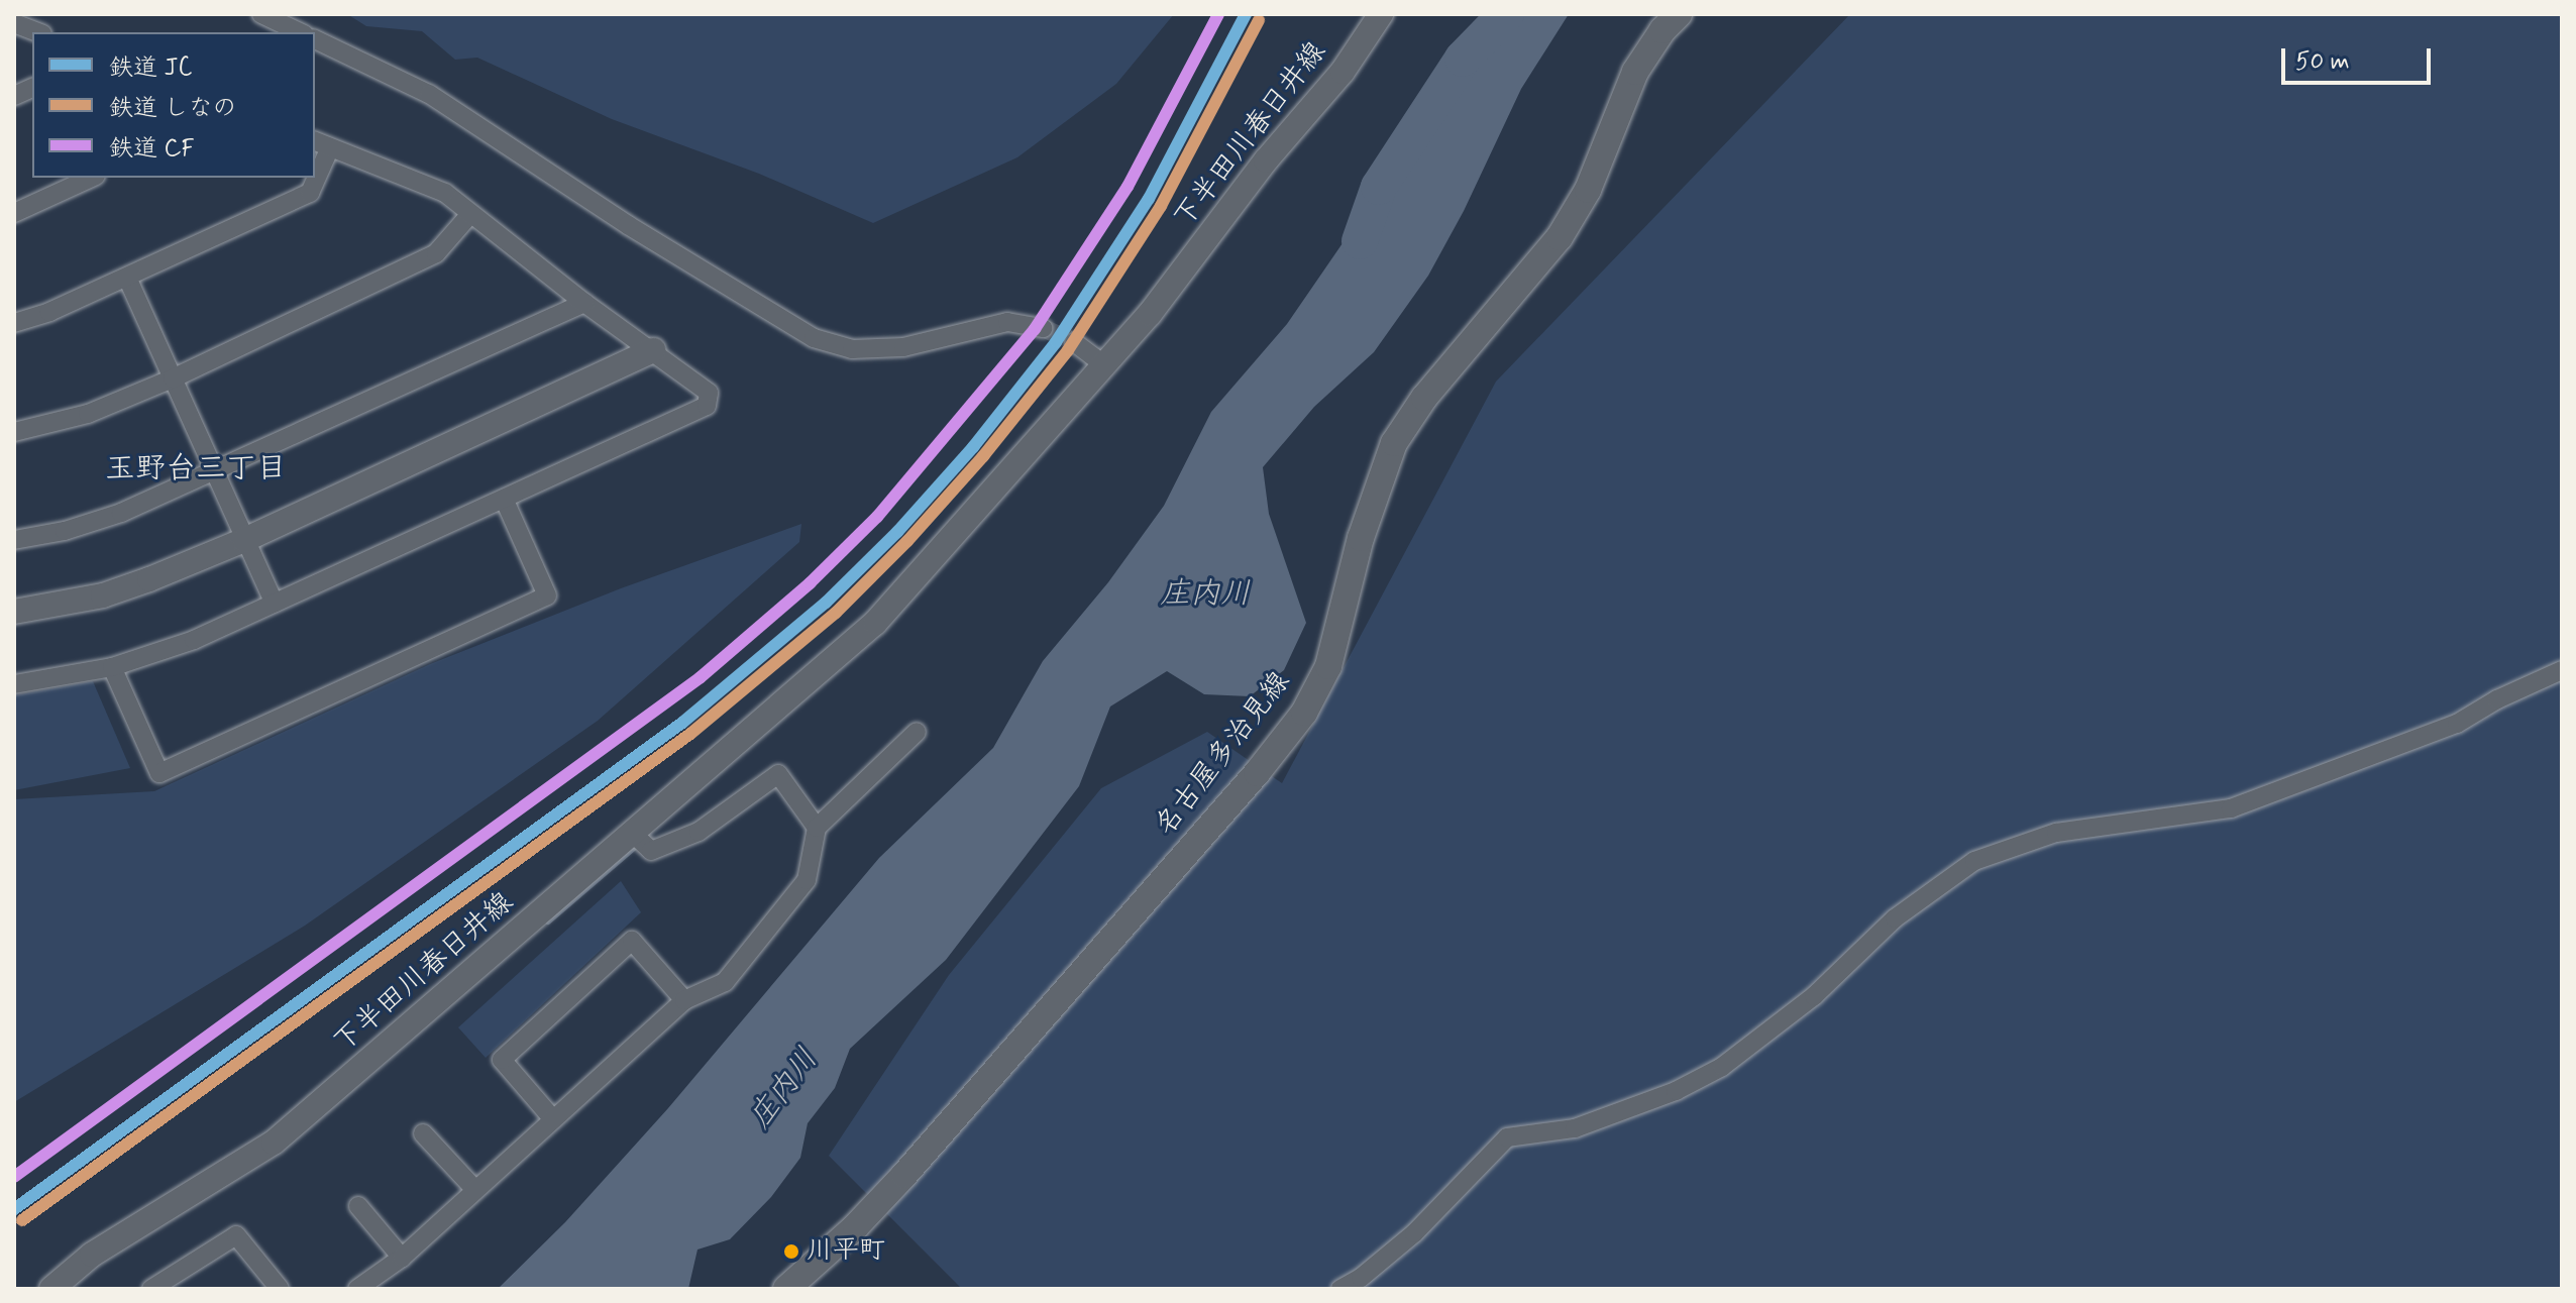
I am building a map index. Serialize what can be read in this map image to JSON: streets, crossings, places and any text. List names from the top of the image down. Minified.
{"streets":{"main road":["下半田川春日井線","名古屋多治見線"]},"districts":["玉野台三丁目"],"water":["庄内川"],"places":["川平町"],"lines":["rail line JC","rail line CF","rail line しなの"],"legend":["鉄道 JC","鉄道 しなの","鉄道 CF"],"scale_bar":"50 m"}
